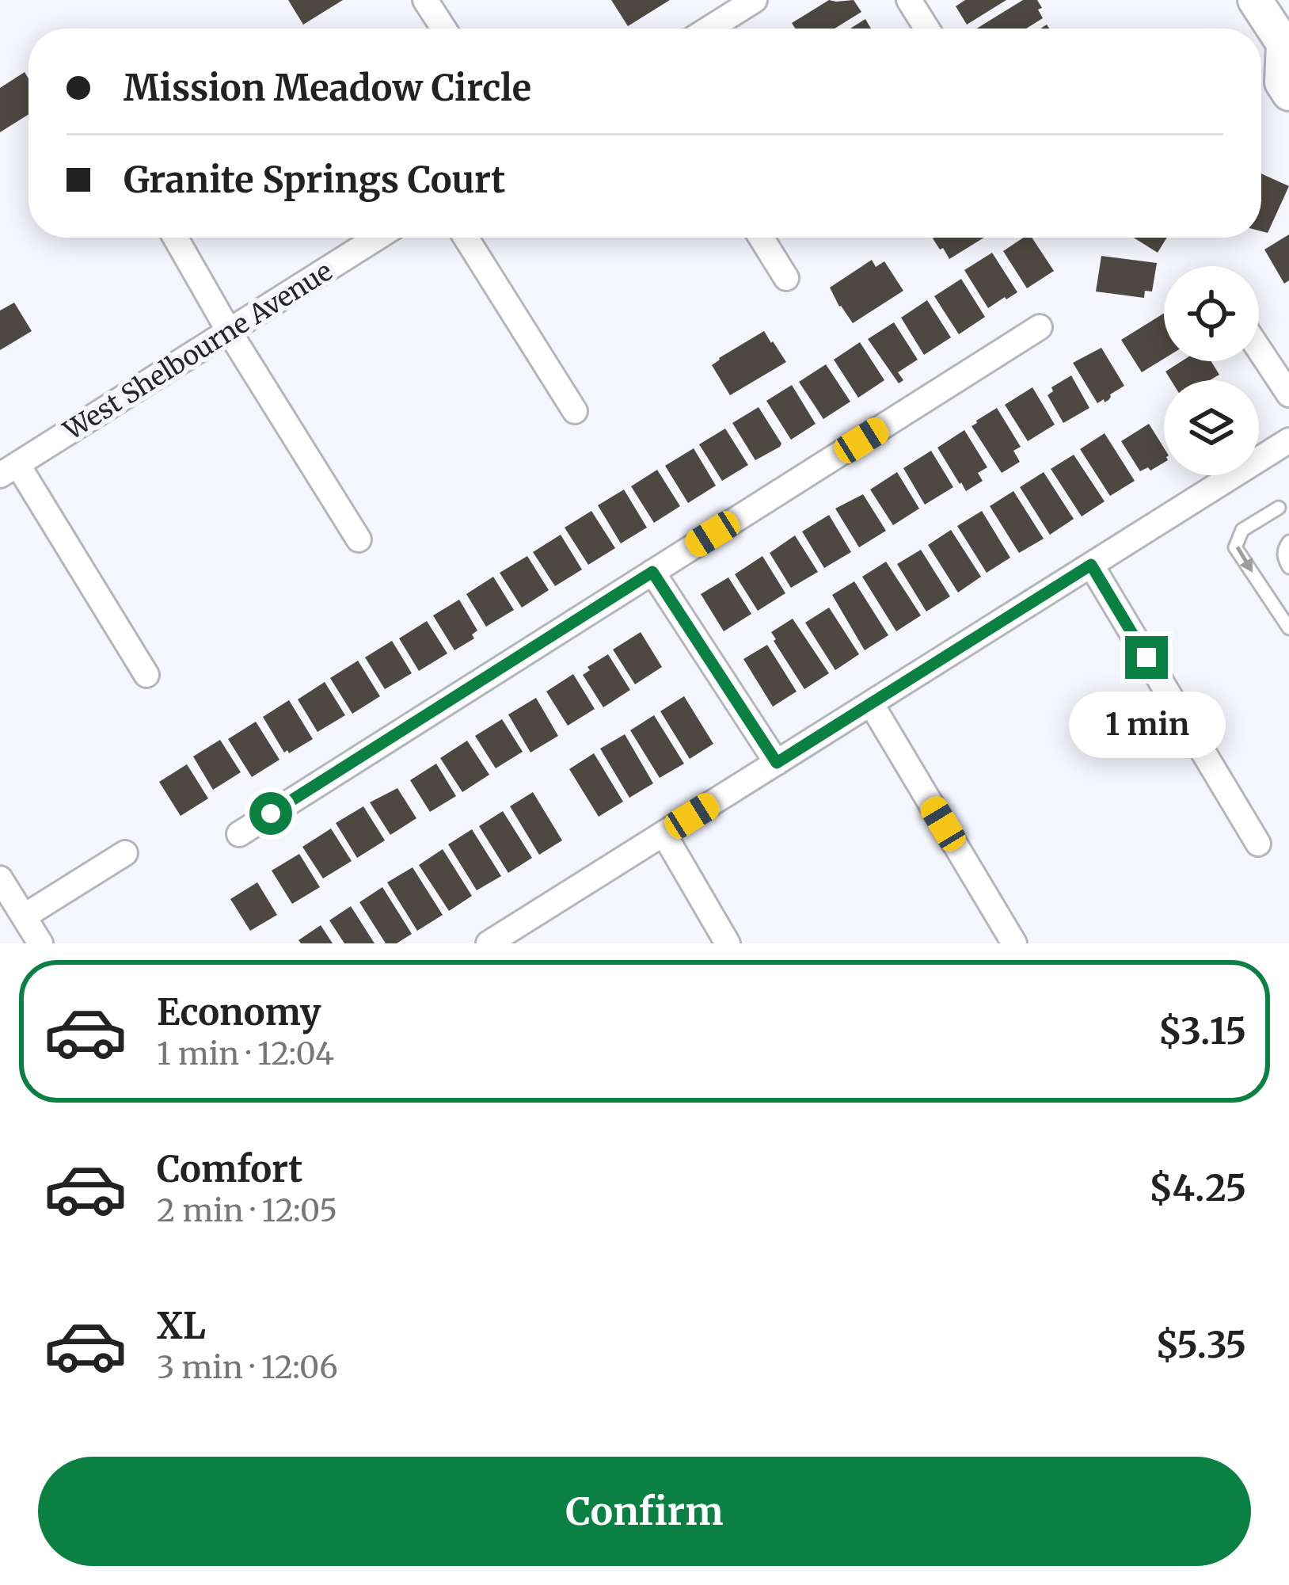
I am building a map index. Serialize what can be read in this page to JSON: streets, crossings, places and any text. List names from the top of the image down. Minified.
{"streets":{"street":["West Shelbourne Avenue"]},"page":{"banner":["Mission Meadow Circle","Granite Springs Court"],"bubble":"1 min","list":[{"name":"Economy","note":"1 min · 12:04","value":"$3.15"},{"name":"Comfort","note":"2 min · 12:05","value":"$4.25"},{"name":"XL","note":"3 min · 12:06","value":"$5.35"}],"buttons":"Confirm"}}
